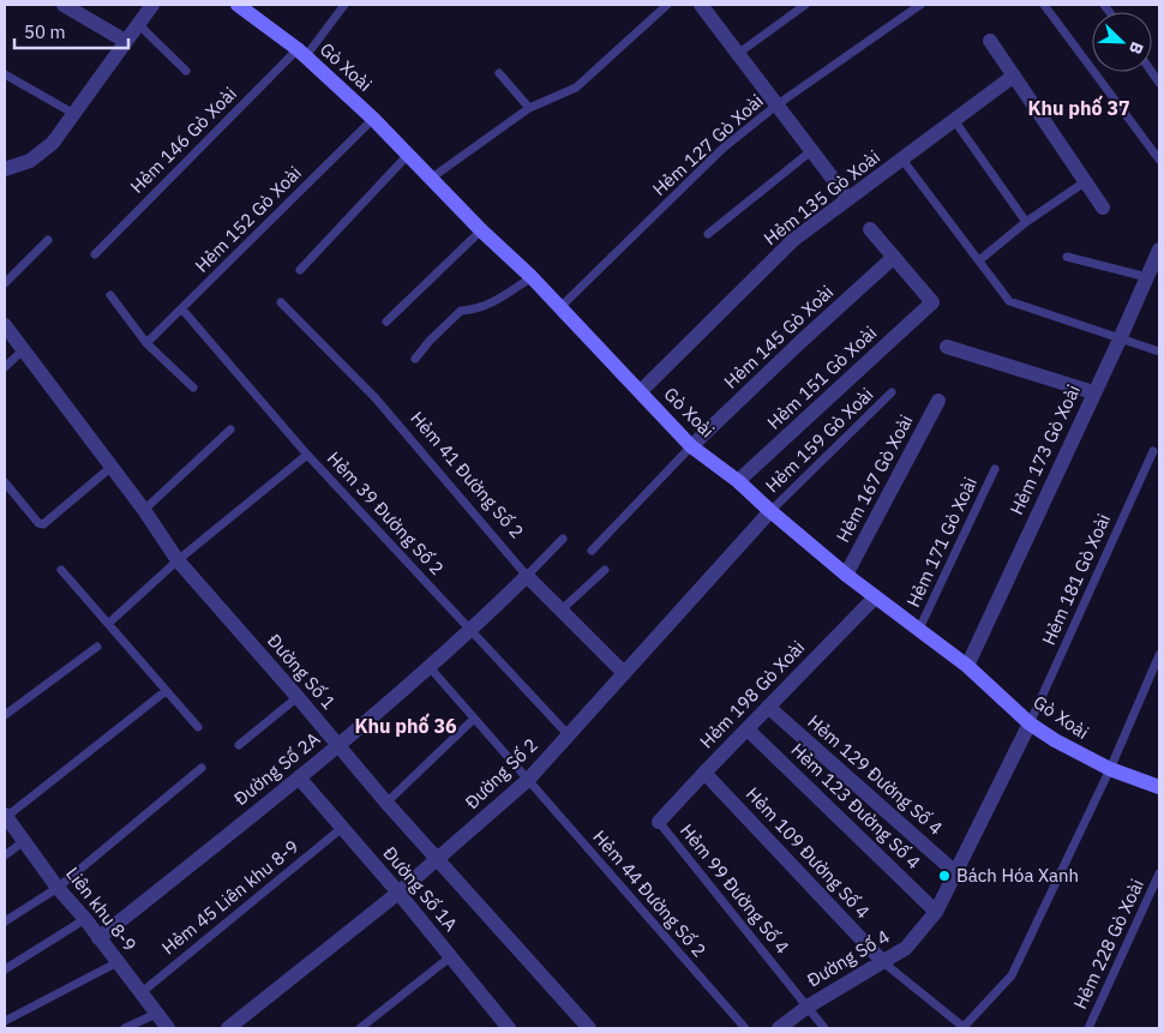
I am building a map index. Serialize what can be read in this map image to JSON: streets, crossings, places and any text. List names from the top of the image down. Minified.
{"streets":{"street":["Gò Xoài","Hẻm 135 Gò Xoài","Hẻm 145 Gò Xoài","Hẻm 151 Gò Xoài","Hẻm 173 Gò Xoài","Hẻm 41 Đường Số 2","Hẻm 167 Gò Xoài","Đường Số 1","Hẻm 198 Gò Xoài","Đường Số 2A","Đường Số 2","Hẻm 129 Đường Số 4","Hẻm 123 Đường Số 4","Hẻm 109 Đường Số 4","Đường Số 1A","Liên khu 8-9","Đường Số 4"],"lane":["Hẻm 146 Gò Xoài","Hẻm 127 Gò Xoài","Hẻm 152 Gò Xoài","Hẻm 159 Gò Xoài","Hẻm 39 Đường Số 2","Hẻm 171 Gò Xoài","Hẻm 181 Gò Xoài","Hẻm 99 Đường Số 4","Hẻm 44 Đường Số 2","Hẻm 45 Liên khu 8-9","Hẻm 228 Gò Xoài"]},"crossings":[["Gò Xoài","Hẻm 146 Gò Xoài"],["Gò Xoài","Hẻm 127 Gò Xoài"],["Gò Xoài","Hẻm 135 Gò Xoài"],["Gò Xoài","Hẻm 152 Gò Xoài"],["Gò Xoài","Hẻm 145 Gò Xoài"],["Gò Xoài","Hẻm 151 Gò Xoài"],["Gò Xoài","Hẻm 159 Gò Xoài"],["Gò Xoài","Hẻm 173 Gò Xoài"],["Gò Xoài","Hẻm 167 Gò Xoài"],["Gò Xoài","Hẻm 171 Gò Xoài"],["Gò Xoài","Hẻm 181 Gò Xoài"],["Gò Xoài","Hẻm 198 Gò Xoài"],["Gò Xoài","Đường Số 2"],["Gò Xoài","Đường Số 4"],["Hẻm 152 Gò Xoài","Hẻm 39 Đường Số 2"],["Hẻm 145 Gò Xoài","Hẻm 151 Gò Xoài"],["Hẻm 159 Gò Xoài","Đường Số 2"],["Hẻm 41 Đường Số 2","Đường Số 2A"],["Hẻm 41 Đường Số 2","Đường Số 2"],["Hẻm 39 Đường Số 2","Đường Số 2A"],["Hẻm 39 Đường Số 2","Đường Số 2"],["Hẻm 181 Gò Xoài","Đường Số 4"],["Đường Số 1","Đường Số 2A"],["Đường Số 1","Đường Số 2"],["Hẻm 198 Gò Xoài","Hẻm 129 Đường Số 4"],["Hẻm 198 Gò Xoài","Hẻm 123 Đường Số 4"],["Hẻm 198 Gò Xoài","Hẻm 109 Đường Số 4"],["Hẻm 198 Gò Xoài","Hẻm 99 Đường Số 4"],["Đường Số 2A","Đường Số 1A"],["Đường Số 2A","Hẻm 44 Đường Số 2"],["Đường Số 2A","Liên khu 8-9"],["Đường Số 2","Đường Số 1A"],["Đường Số 2","Hẻm 44 Đường Số 2"],["Hẻm 129 Đường Số 4","Đường Số 4"],["Hẻm 123 Đường Số 4","Đường Số 4"],["Hẻm 109 Đường Số 4","Đường Số 4"],["Đường Số 1A","Hẻm 45 Liên khu 8-9"],["Hẻm 99 Đường Số 4","Đường Số 4"],["Hẻm 45 Liên khu 8-9","Liên khu 8-9"]],"districts":["Khu phố 37","Khu phố 36"],"places":["Bách Hóa Xanh"],"scale_bar":"50 m","north":"bottom right"}
